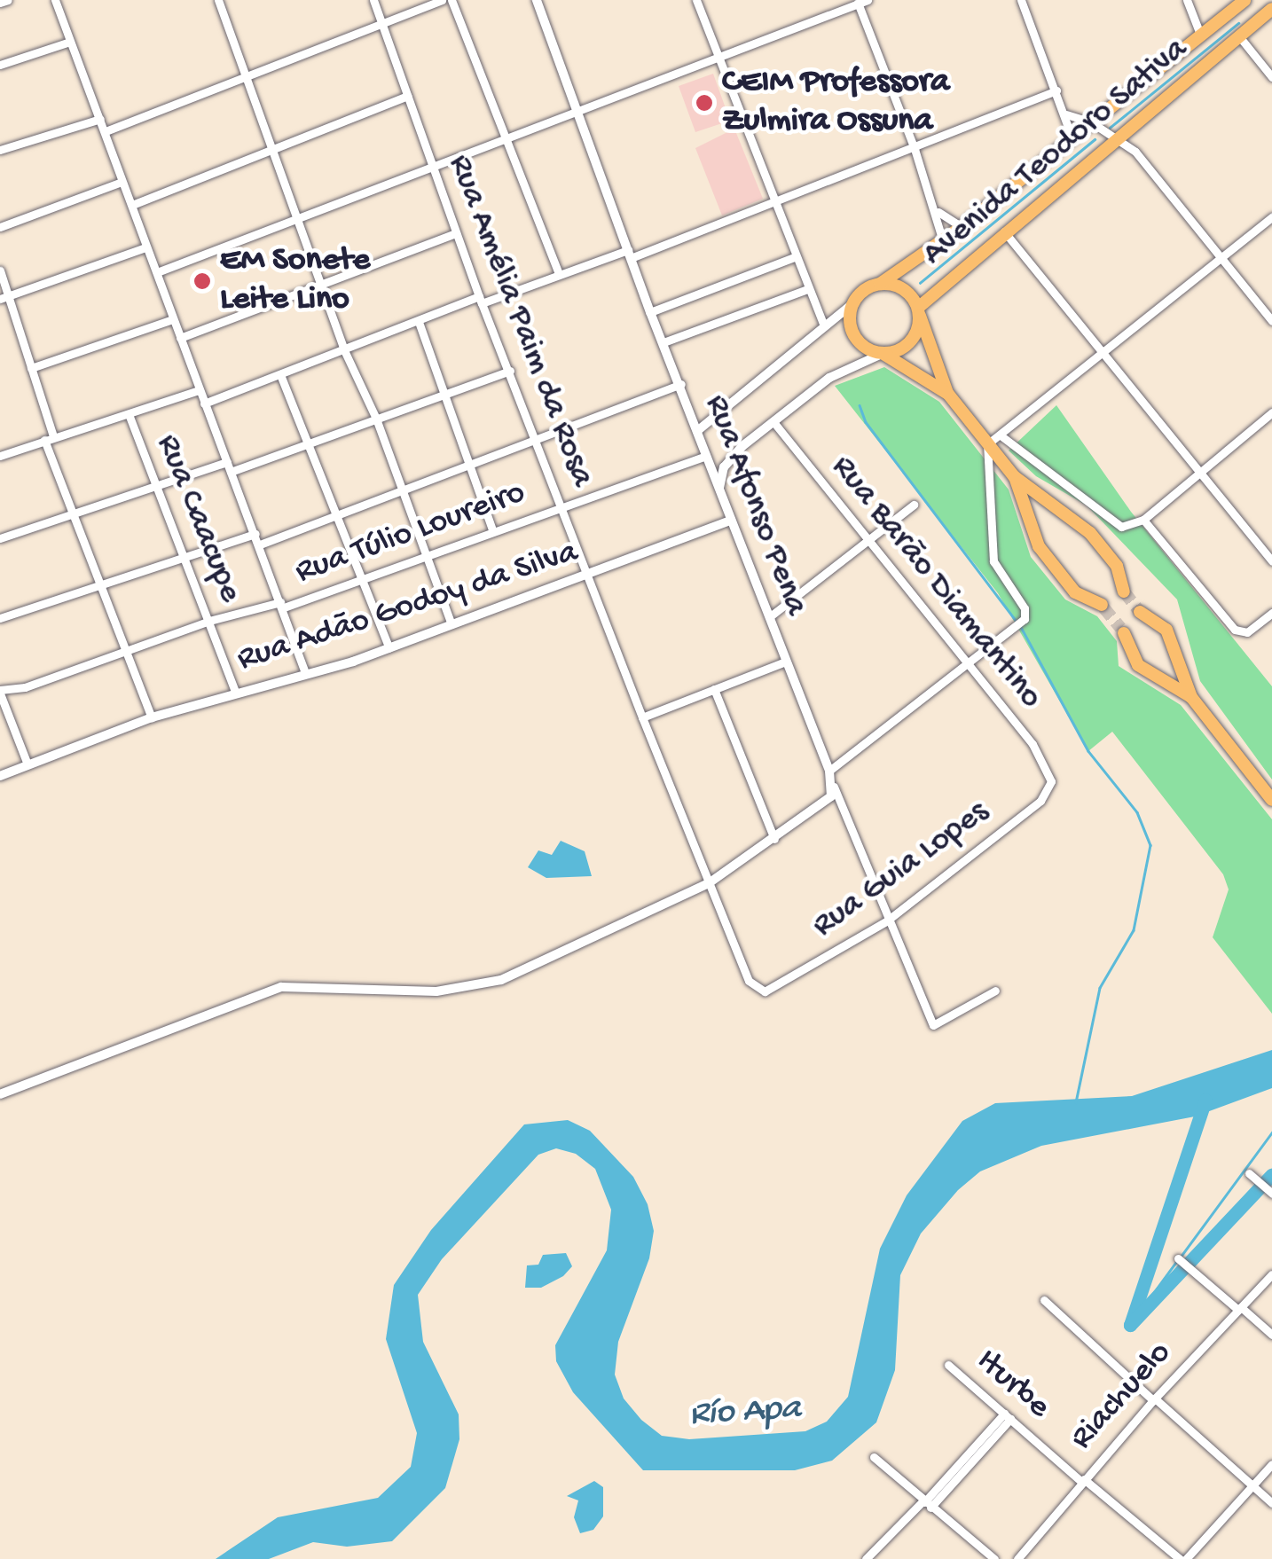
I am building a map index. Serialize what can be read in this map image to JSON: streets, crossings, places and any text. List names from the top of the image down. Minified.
{"streets":{"main road":["Avenida Teodoro Sativa"],"street":["Rua Amélia Paim da Rosa","Rua Afonso Pena","Rua Caacupe","Rua Túlio Loureiro","Rua Barão Diamantino","Rua Adão Godoy da Silva","Rua Guia Lopes","Iturbe","Riachuelo"]},"crossings":[["Rua Amélia Paim da Rosa","Rua Túlio Loureiro"],["Rua Amélia Paim da Rosa","Rua Adão Godoy da Silva"],["Rua Amélia Paim da Rosa","Rua Guia Lopes"],["Rua Afonso Pena","Rua Túlio Loureiro"],["Rua Afonso Pena","Rua Adão Godoy da Silva"],["Rua Afonso Pena","Rua Guia Lopes"],["Rua Caacupe","Rua Túlio Loureiro"],["Rua Caacupe","Rua Adão Godoy da Silva"],["Rua Barão Diamantino","Rua Guia Lopes"],["Iturbe","Riachuelo"]],"water":["Río Apa"],"places":["CEIM Professora Zulmira Ossuna","EM Sonete Leite Lino"]}
